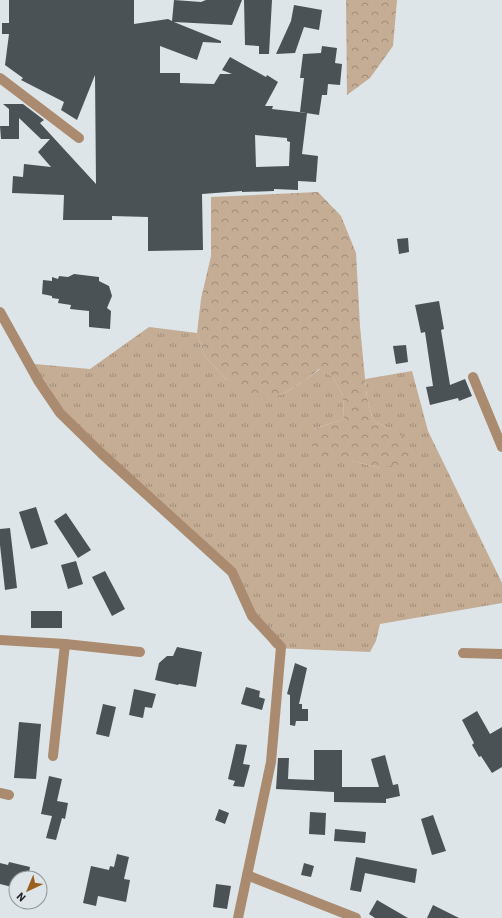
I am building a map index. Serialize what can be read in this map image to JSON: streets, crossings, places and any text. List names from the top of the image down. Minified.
{"north":"bottom left"}
